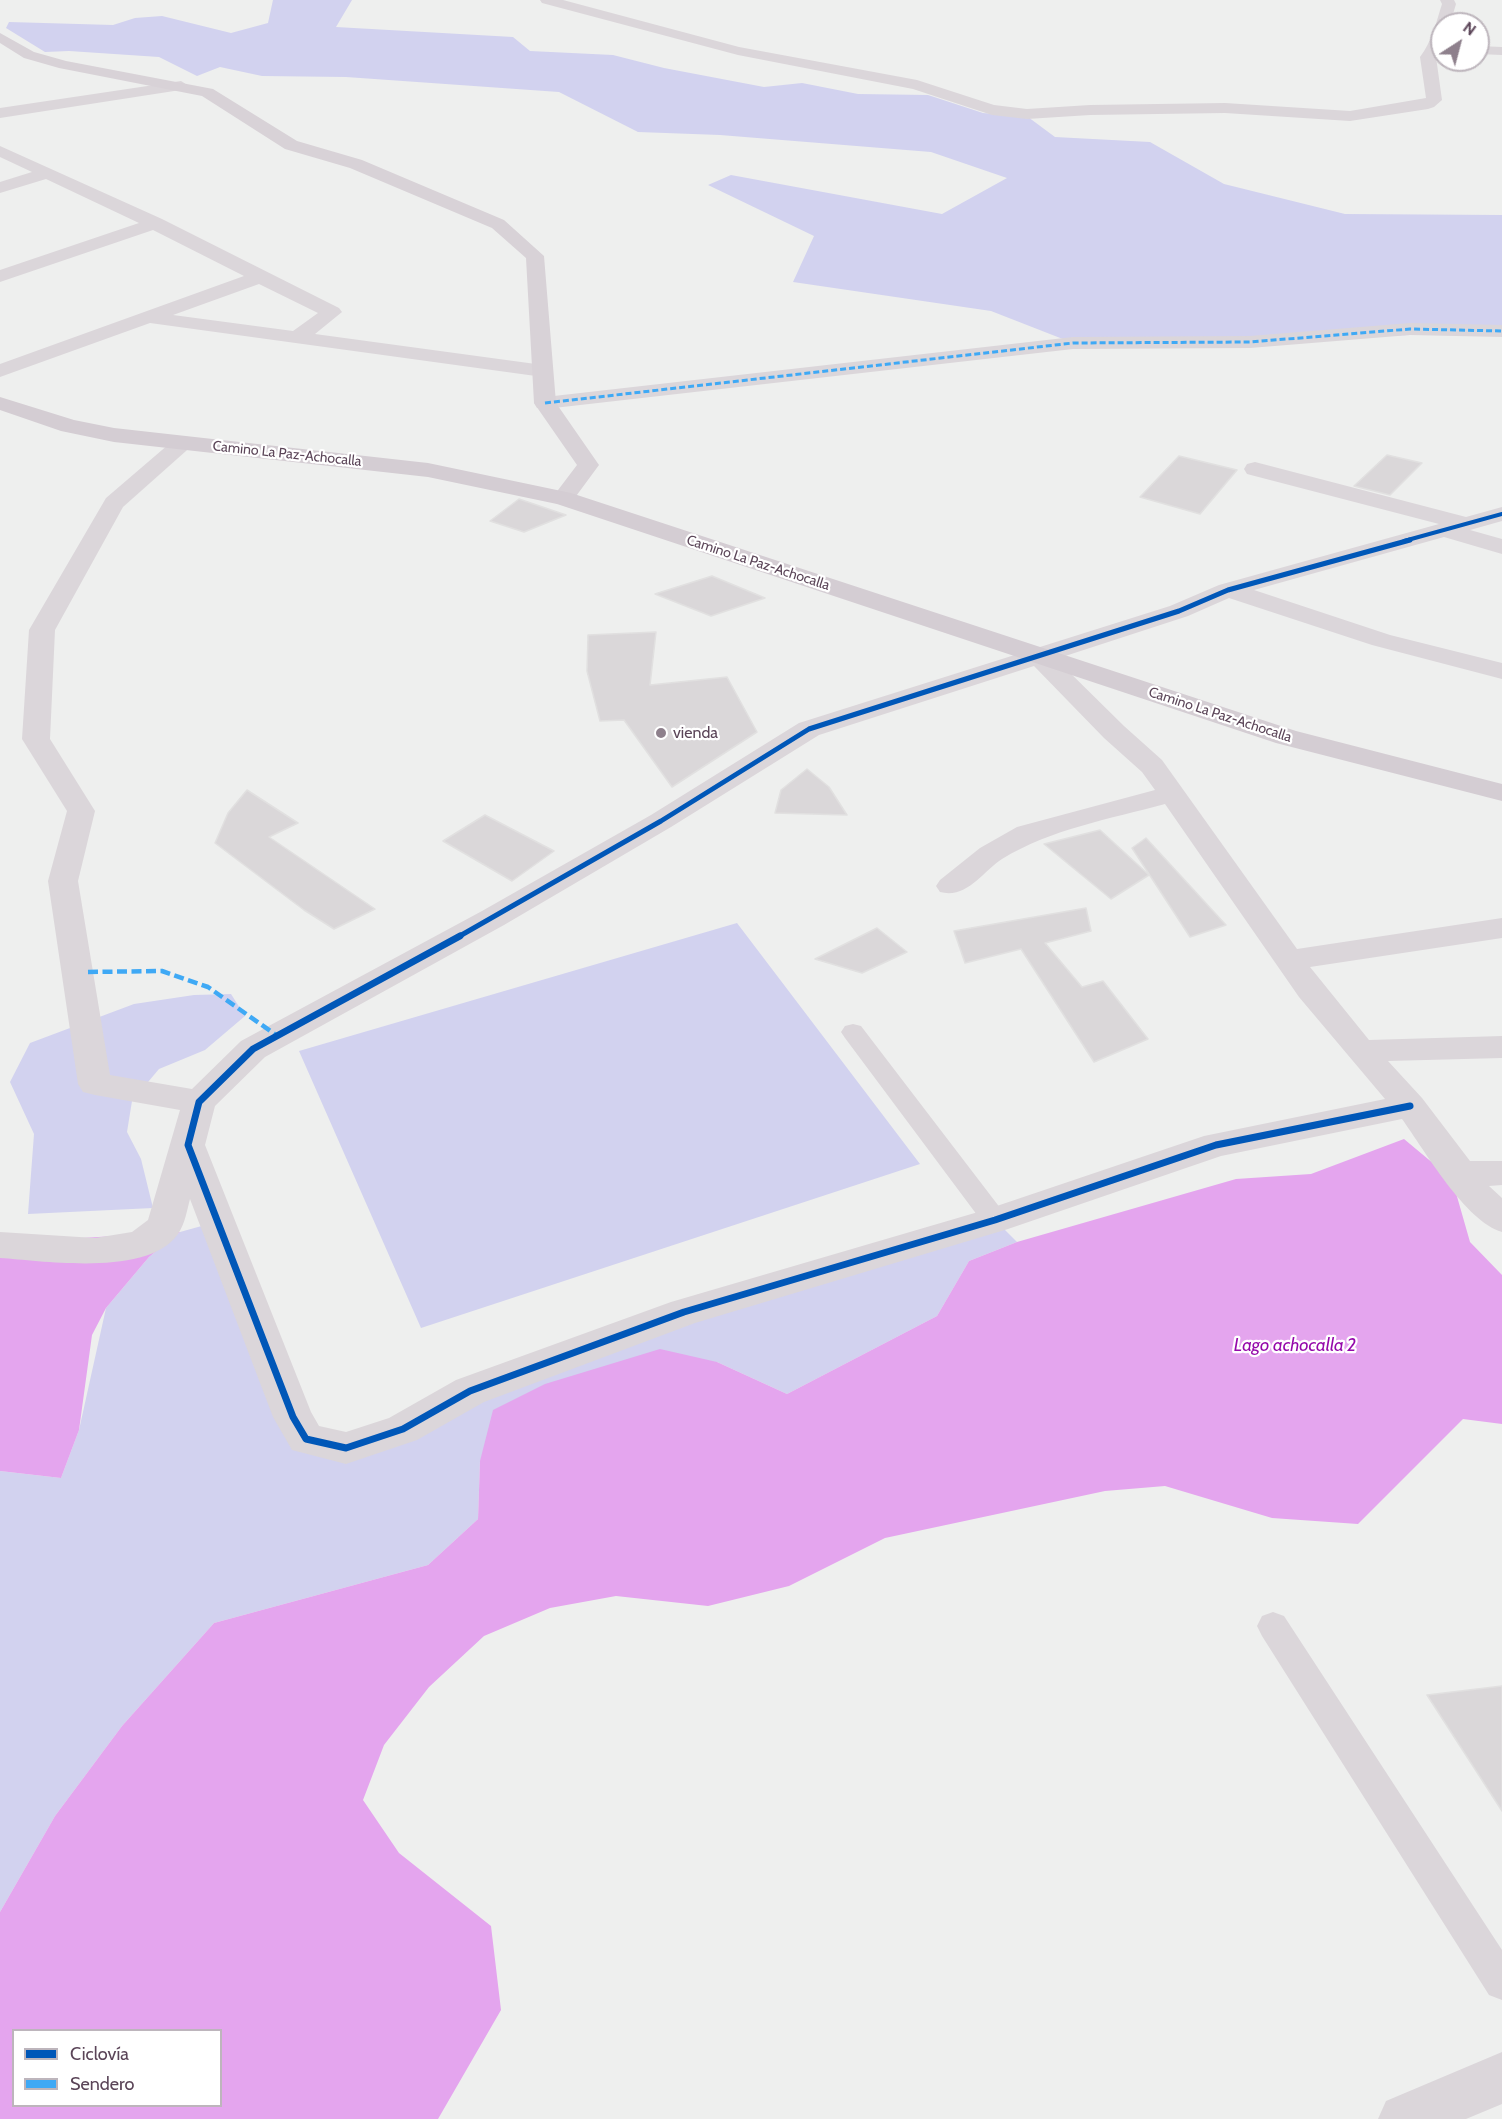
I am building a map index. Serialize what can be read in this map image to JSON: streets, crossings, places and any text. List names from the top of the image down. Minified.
{"streets":{"main road":["Camino La Paz-Achocalla"]},"water":["Lago achocalla 2"],"places":["vienda"],"legend":["Ciclovía","Sendero"],"north":"top right"}
